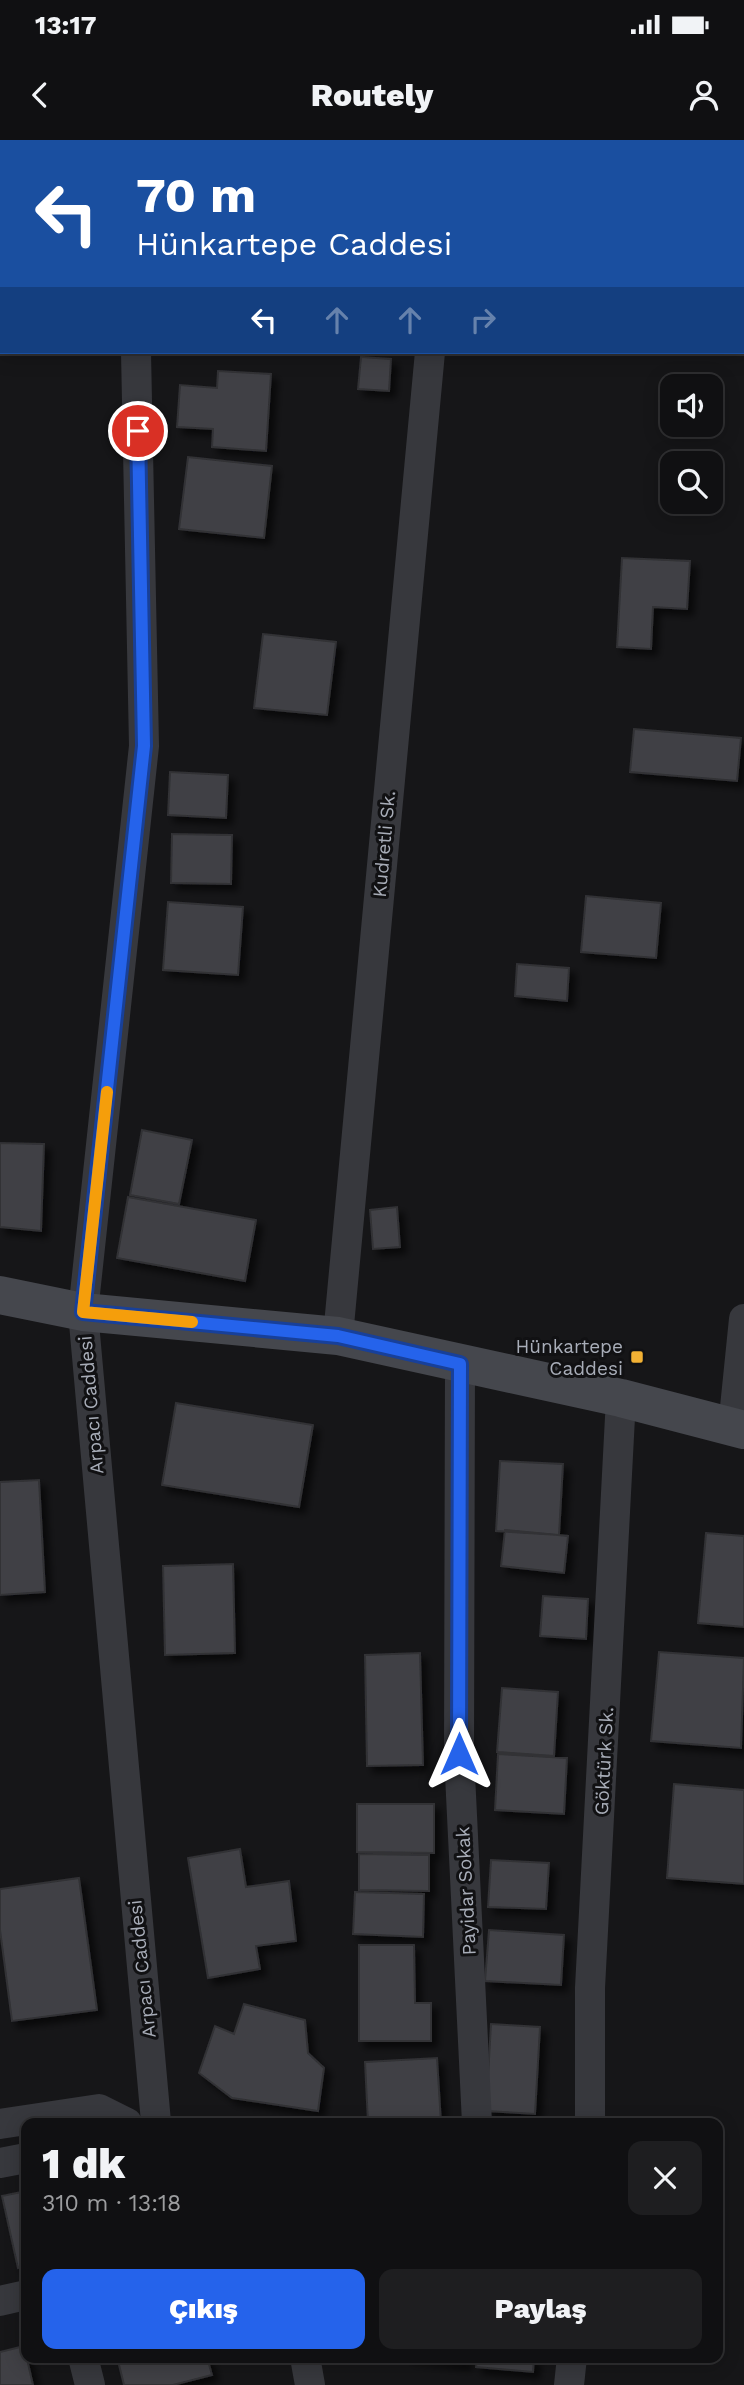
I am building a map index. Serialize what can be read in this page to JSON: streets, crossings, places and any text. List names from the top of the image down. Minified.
{"streets":{"street":["Kudretli Sk.","Arpacı Caddesi","Göktürk Sk.","Payidar Sokak"]},"places":{"transit":["Hünkartepe Caddesi"]},"page":{"status":"13:17","header":"Routely","turn":["70 m","Hünkartepe Caddesi"],"heading":["1 dk","310 m · 13:18"],"buttons":["Çıkış","Paylaş"]}}
